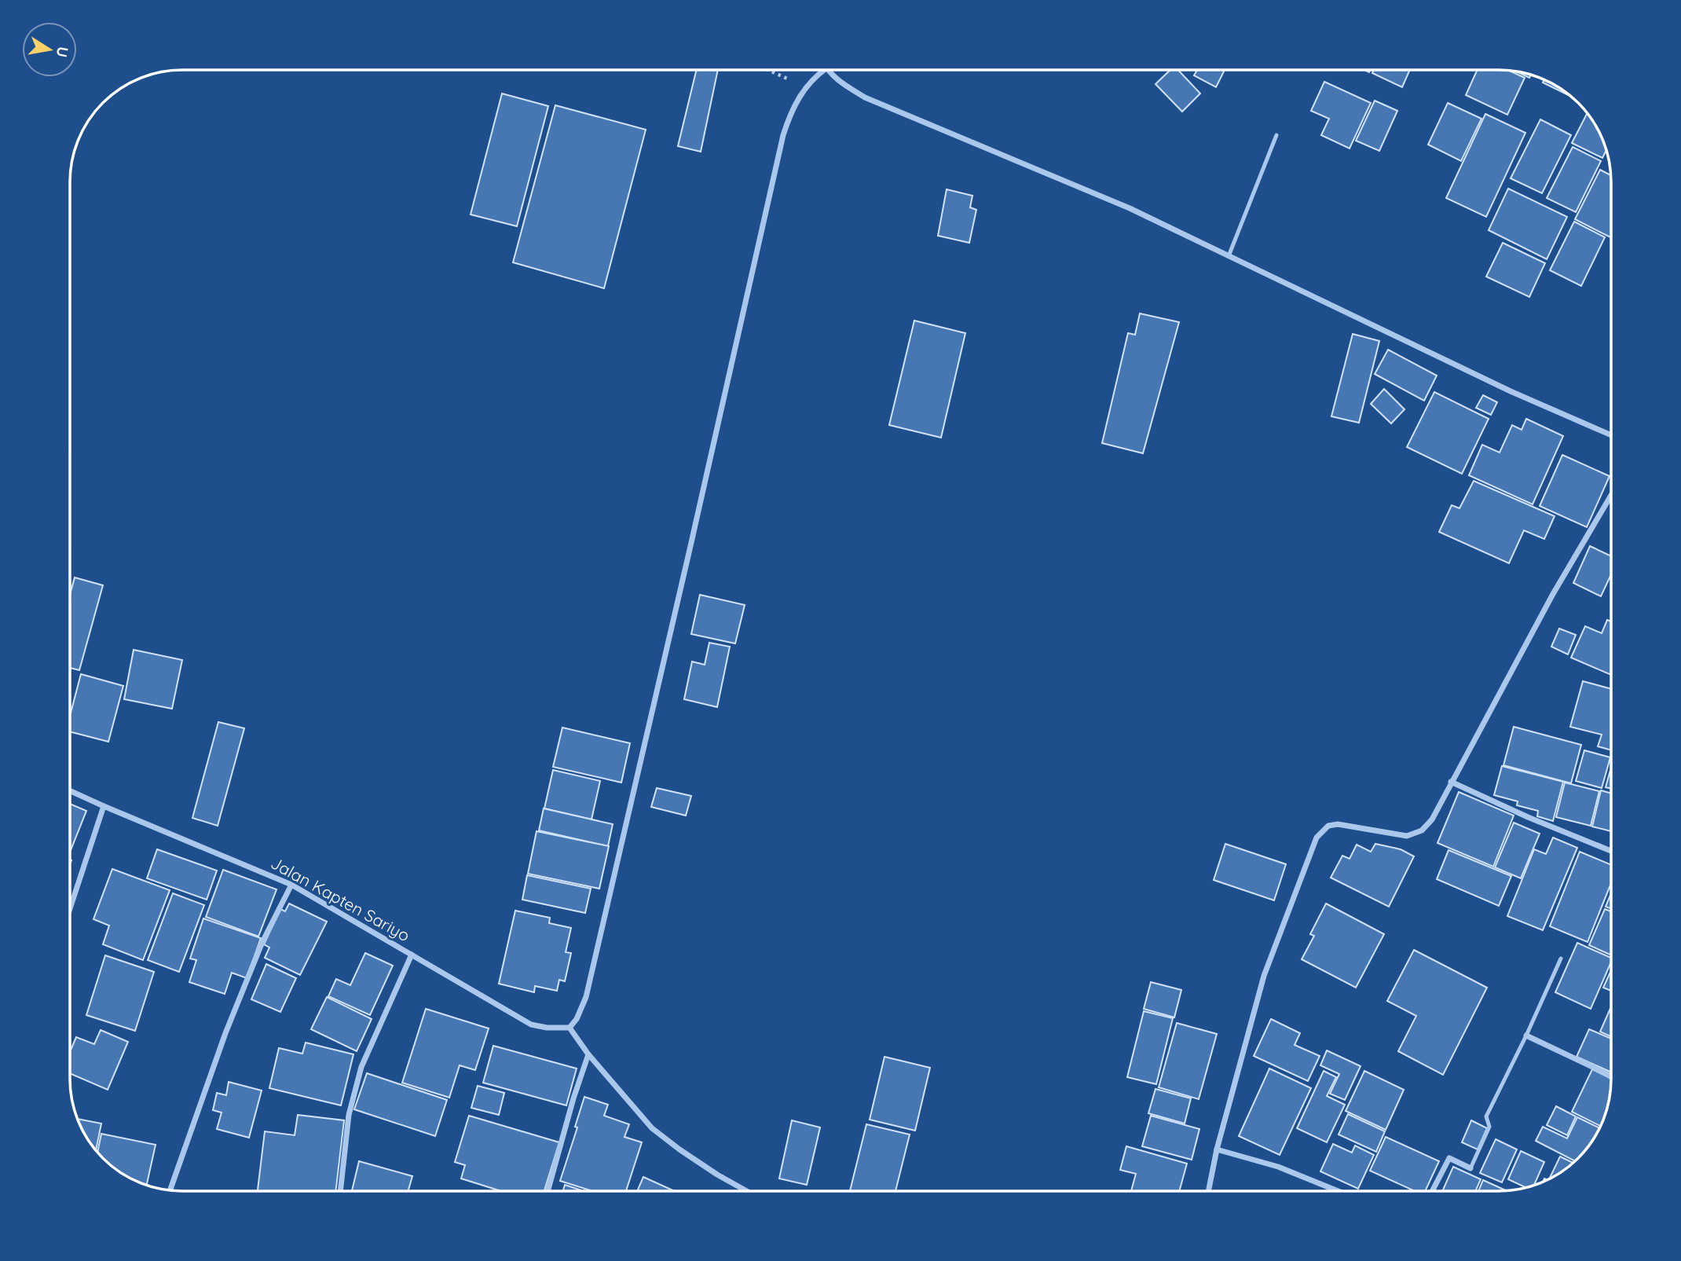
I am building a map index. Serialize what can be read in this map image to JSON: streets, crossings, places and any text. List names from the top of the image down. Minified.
{"streets":{"street":["Jalan Kapten Sariyo"]},"north":"right"}
